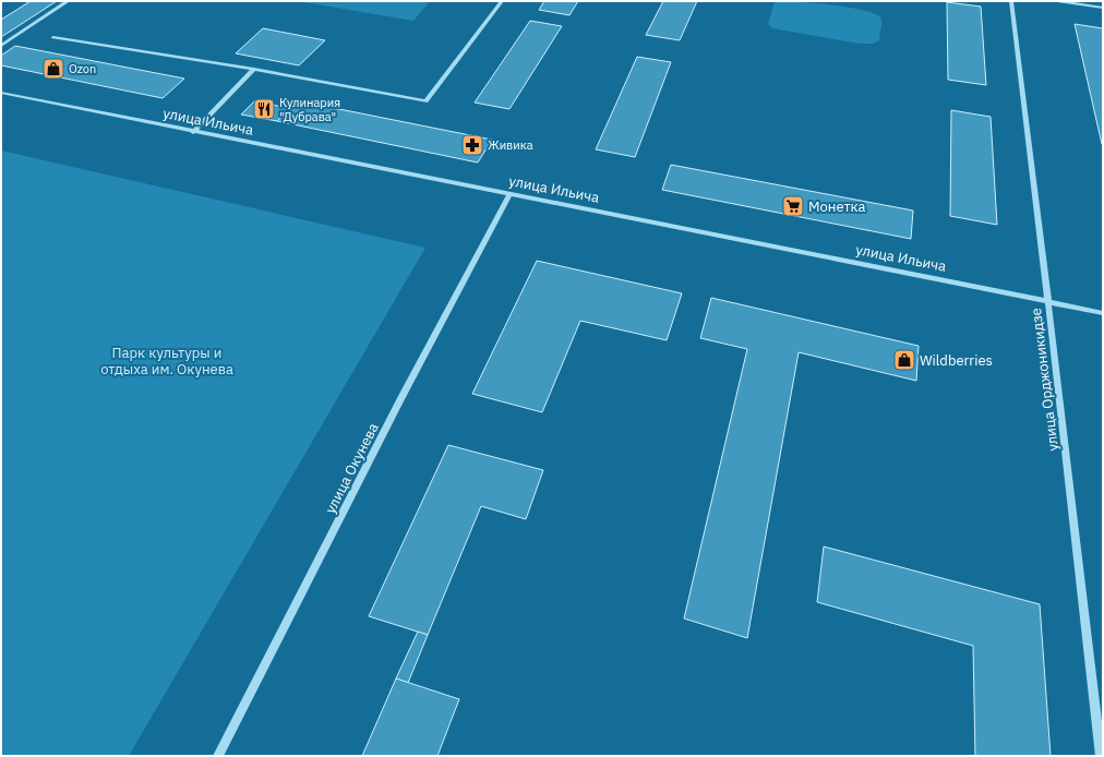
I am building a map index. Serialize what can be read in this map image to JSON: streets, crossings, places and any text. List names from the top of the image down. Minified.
{"streets":{"street":["улица Ильича","улица Орджоникидзе","улица Окунева"]},"crossings":[["улица Ильича","улица Орджоникидзе"],["улица Ильича","улица Окунева"]],"parks":["Парк культуры и отдыха им. Окунева"],"places":{"shop":["Ozon","Wildberries"],"restaurant":["Кулинария \"Дубрава\""],"pharmacy":["Живика"],"supermarket":["Монетка"]}}
